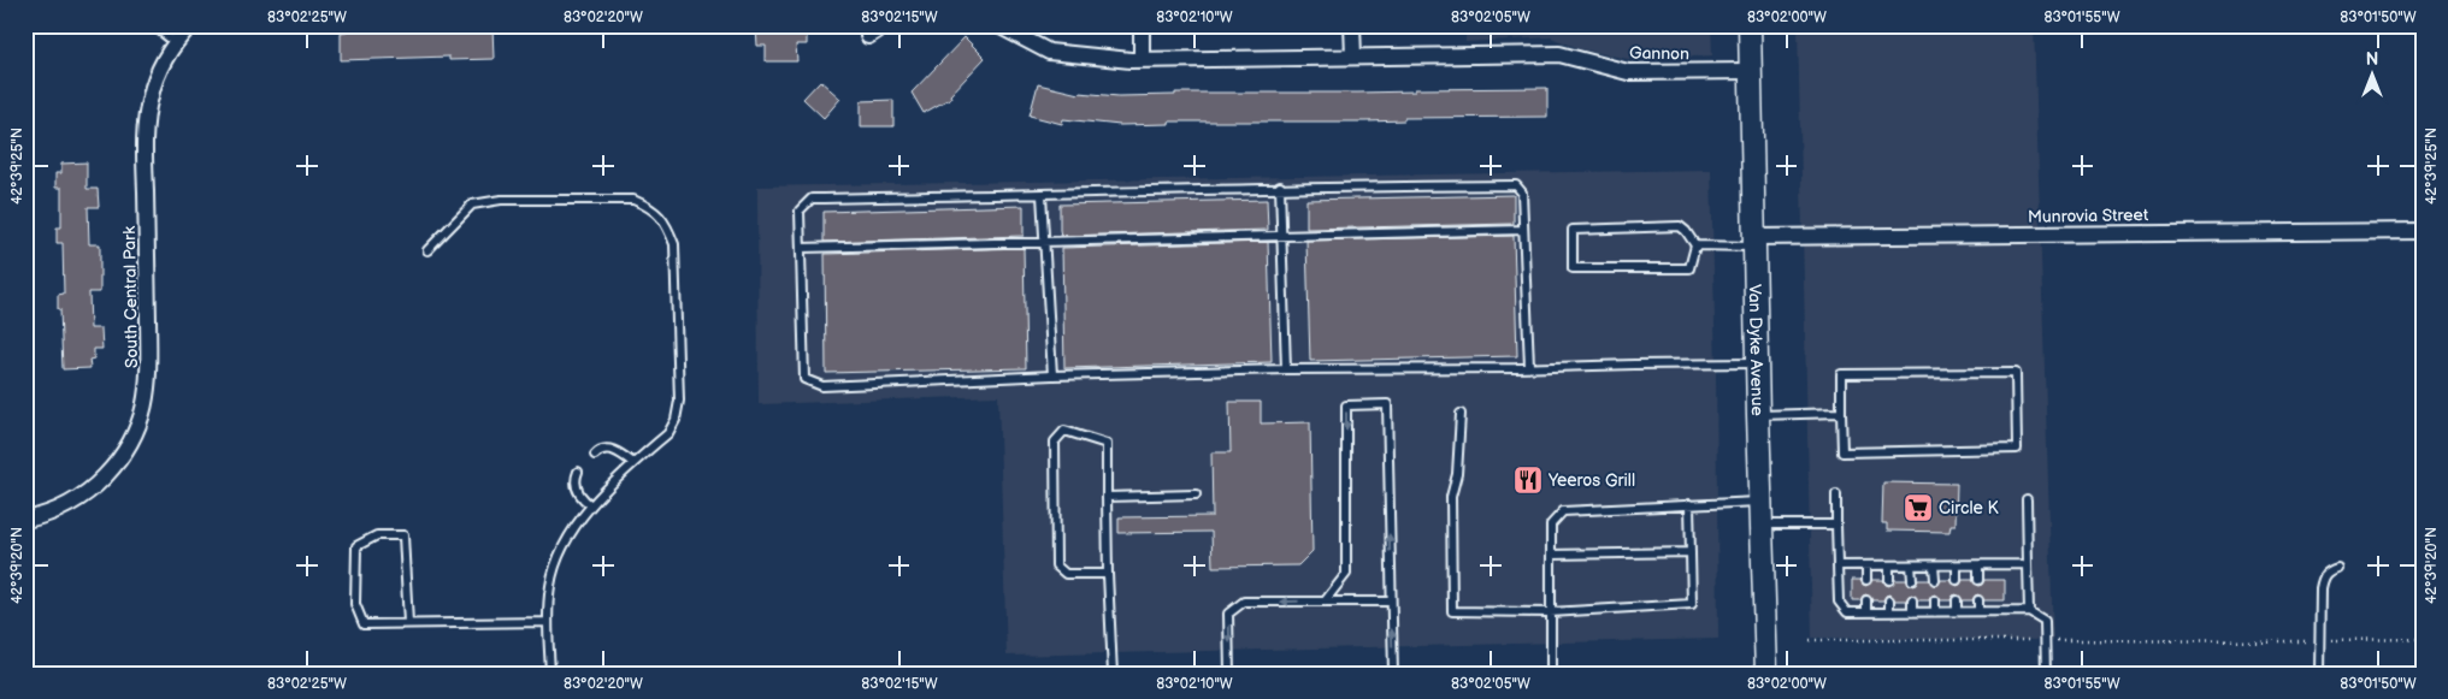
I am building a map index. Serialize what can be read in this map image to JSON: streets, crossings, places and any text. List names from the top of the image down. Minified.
{"streets":{"main road":["Van Dyke Avenue"],"street":["Gannon","Munrovia Street","South Central Park"]},"crossings":[["Gannon","Van Dyke Avenue"],["Munrovia Street","Van Dyke Avenue"]],"places":{"restaurant":["Yeeros Grill"],"supermarket":["Circle K"]},"north":"top","coordinates":["83°02'25\"W","83°02'20\"W","83°02'15\"W","83°02'10\"W","83°02'05\"W","83°02'00\"W","83°01'55\"W","83°01'50\"W","42°39'25\"N","42°39'20\"N"]}
